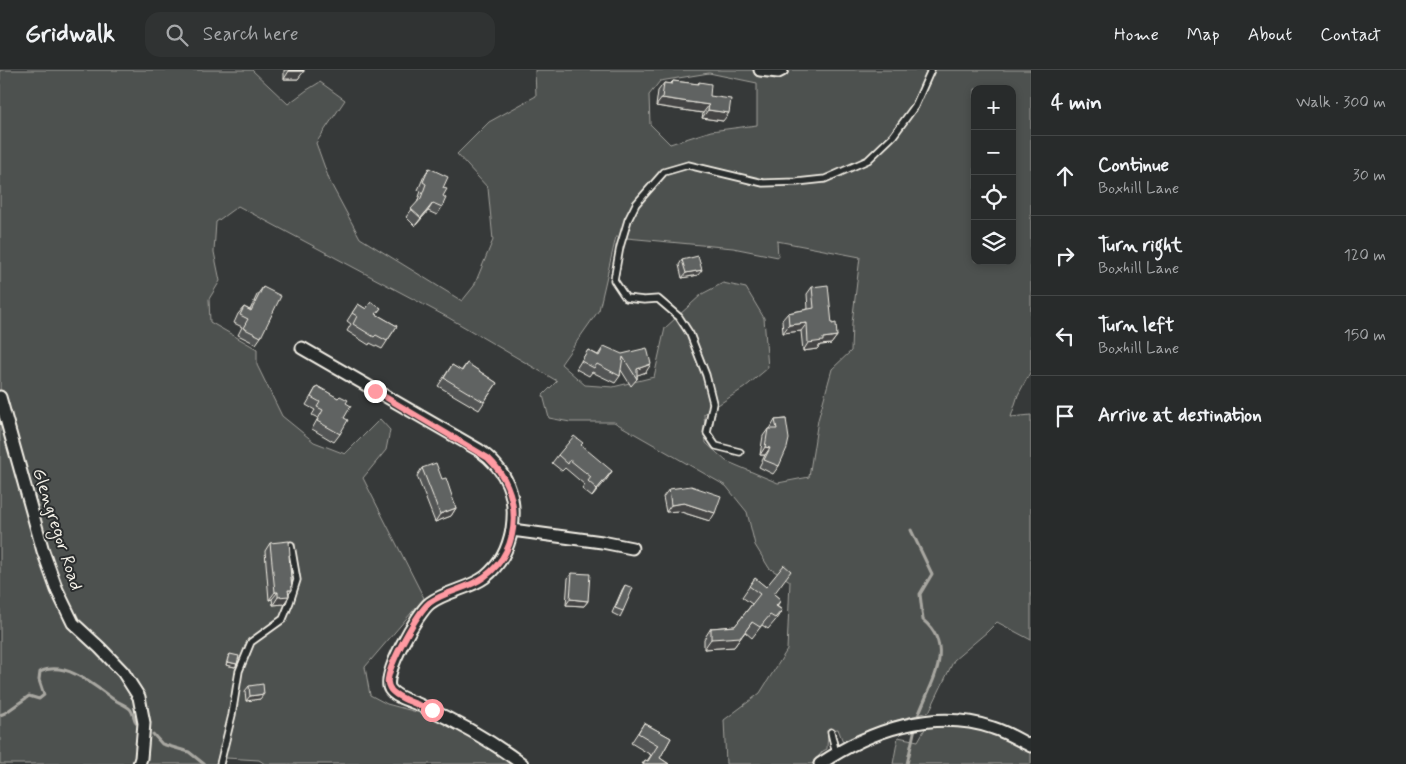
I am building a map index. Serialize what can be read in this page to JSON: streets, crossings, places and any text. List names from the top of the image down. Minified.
{"streets":{"street":["Glengregor Road"]},"page":{"header":"Gridwalk","search":"Search here","nav":["Home","Map","About","Contact"],"heading":["4 min","Walk · 300 m"],"map_buttons":["+","−"],"list":[["Continue","Boxhill Lane","30 m"],["Turn right","Boxhill Lane","120 m"],["Turn left","Boxhill Lane","150 m"],"Arrive at destination"]}}
